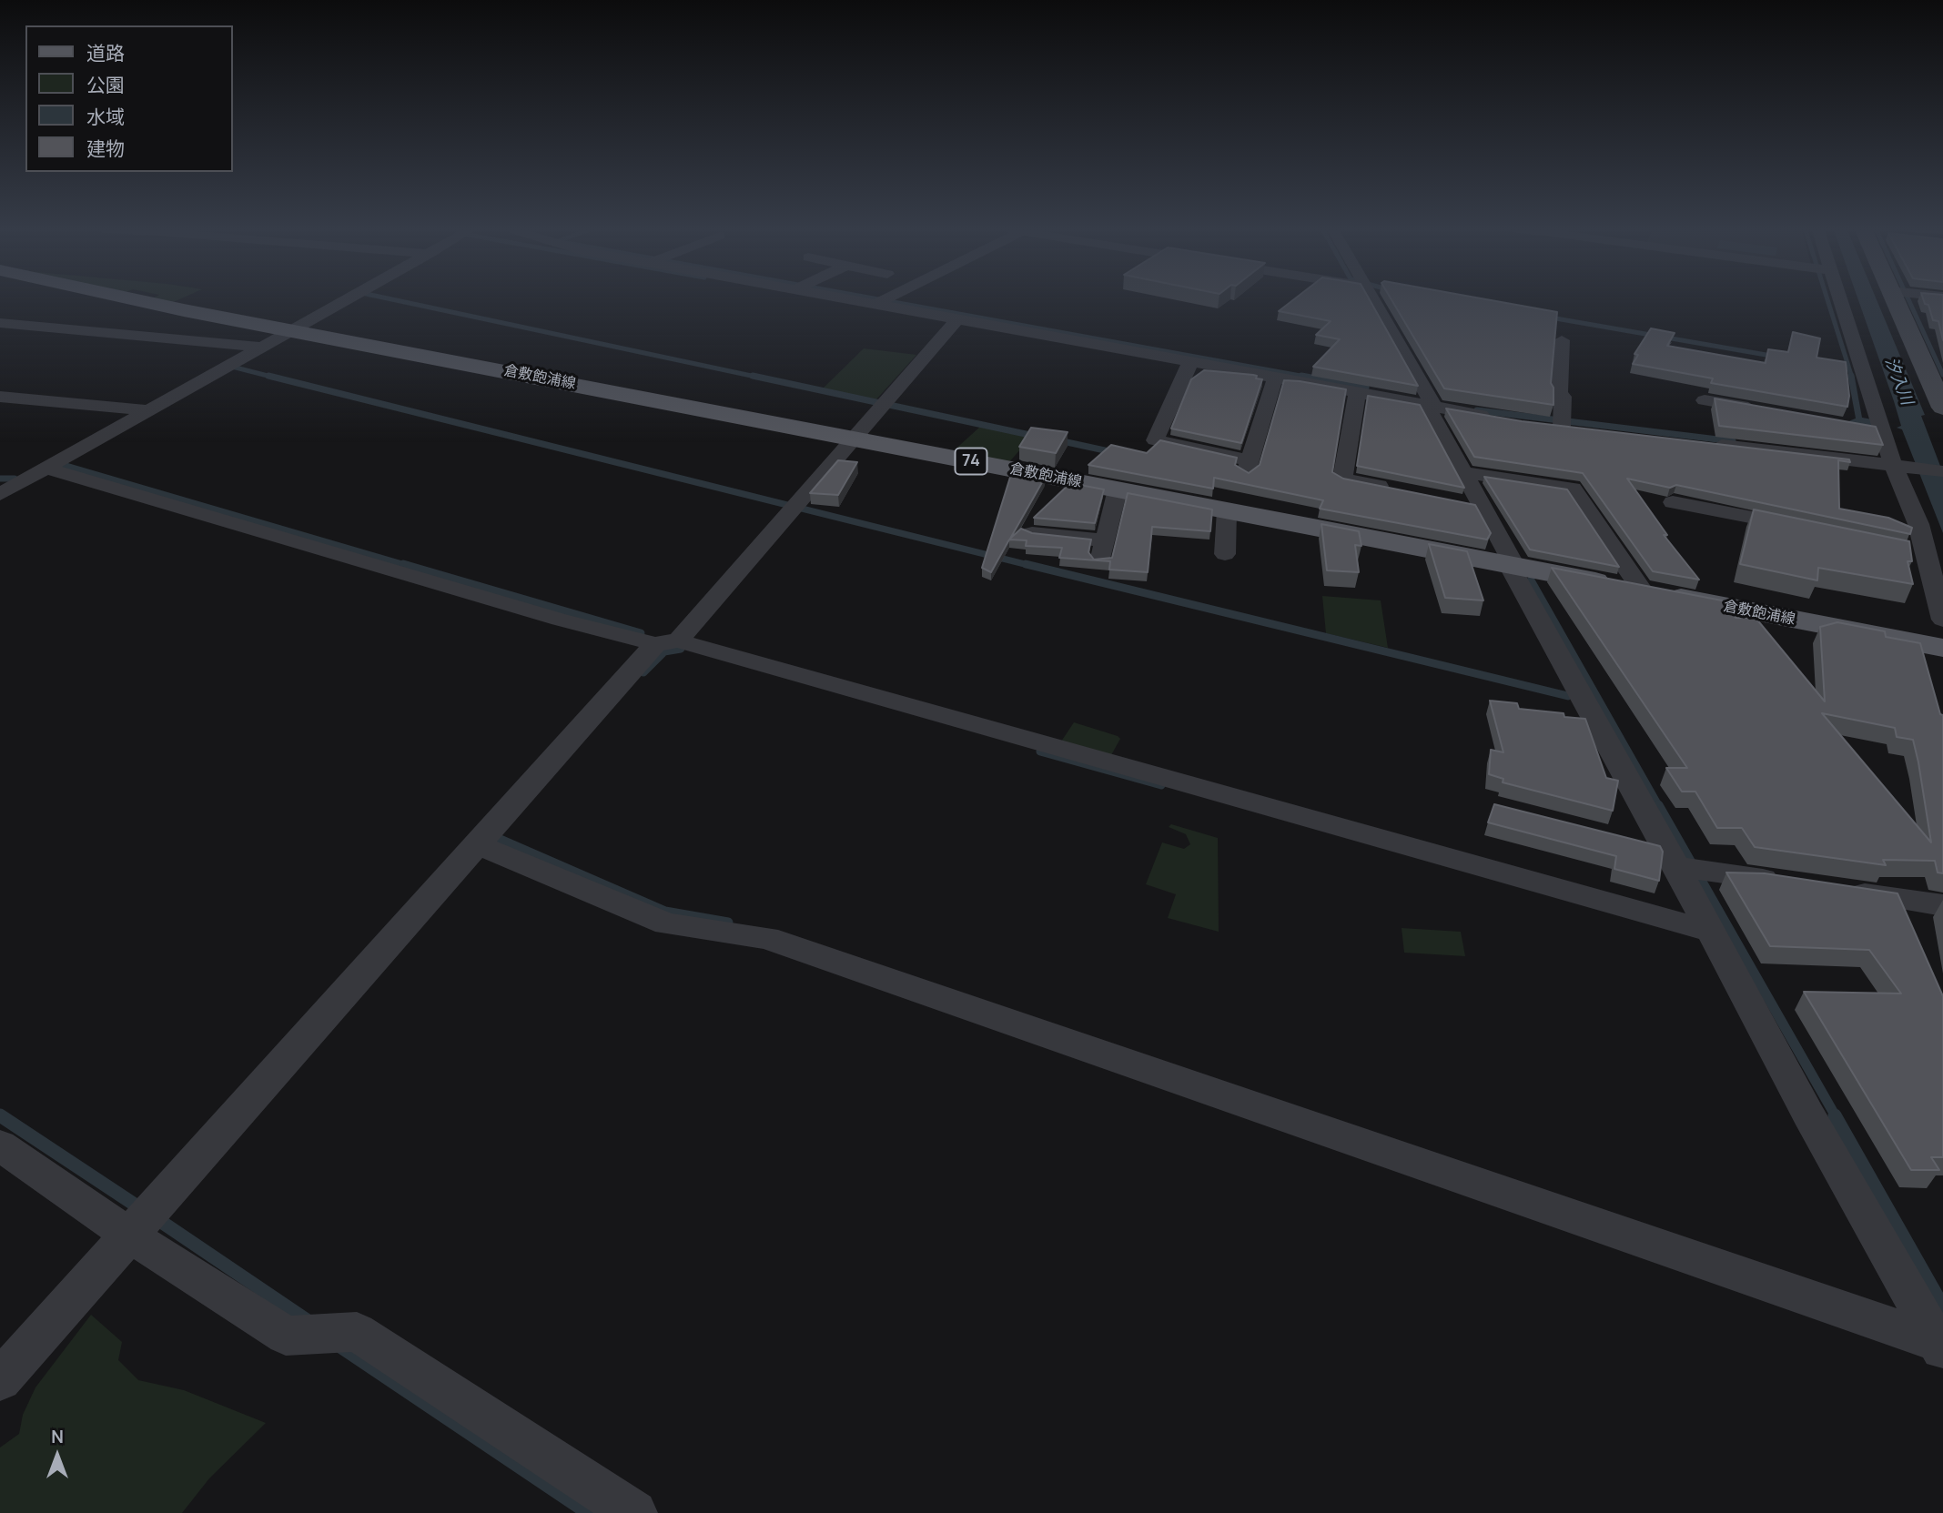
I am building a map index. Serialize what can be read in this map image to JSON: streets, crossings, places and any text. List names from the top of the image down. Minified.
{"streets":{"main road":["倉敷飽浦線","74"]},"water":["汐入川"],"legend":["道路","公園","水域","建物"],"north":"top"}
